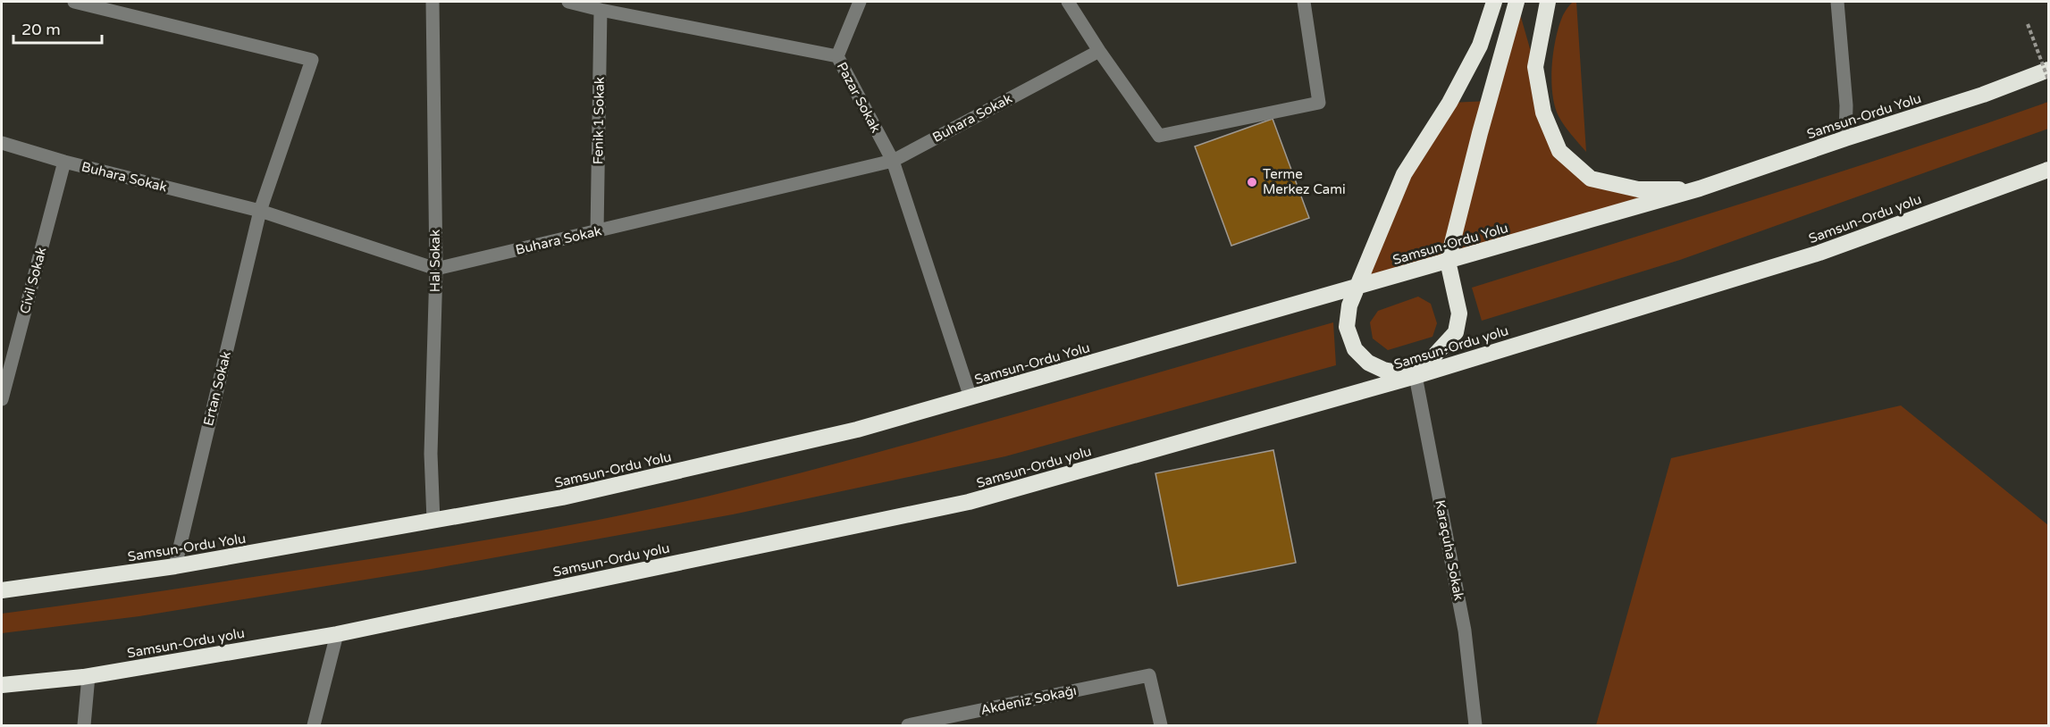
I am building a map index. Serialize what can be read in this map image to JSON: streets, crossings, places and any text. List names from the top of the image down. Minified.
{"streets":{"highway":["Samsun-Ordu Yolu","Samsun-Ordu yolu"],"street":["Pazar Sokak","Buhara Sokak","Fenik 1 Sokak","Hal Sokak","Civil Sokak","Ertan Sokak","Karaçuha Sokak","Akdeniz Sokağı"]},"crossings":[["Pazar Sokak","Samsun-Ordu Yolu"],["Pazar Sokak","Buhara Sokak"],["Pazar Sokak","Fenik 1 Sokak"],["Samsun-Ordu Yolu","Samsun-Ordu yolu"],["Samsun-Ordu Yolu","Hal Sokak"],["Samsun-Ordu Yolu","Ertan Sokak"],["Samsun-Ordu Yolu","Karaçuha Sokak"],["Buhara Sokak","Fenik 1 Sokak"],["Buhara Sokak","Hal Sokak"],["Buhara Sokak","Civil Sokak"],["Buhara Sokak","Ertan Sokak"],["Samsun-Ordu yolu","Karaçuha Sokak"]],"places":["Terme Merkez Cami"],"scale_bar":"20 m"}
